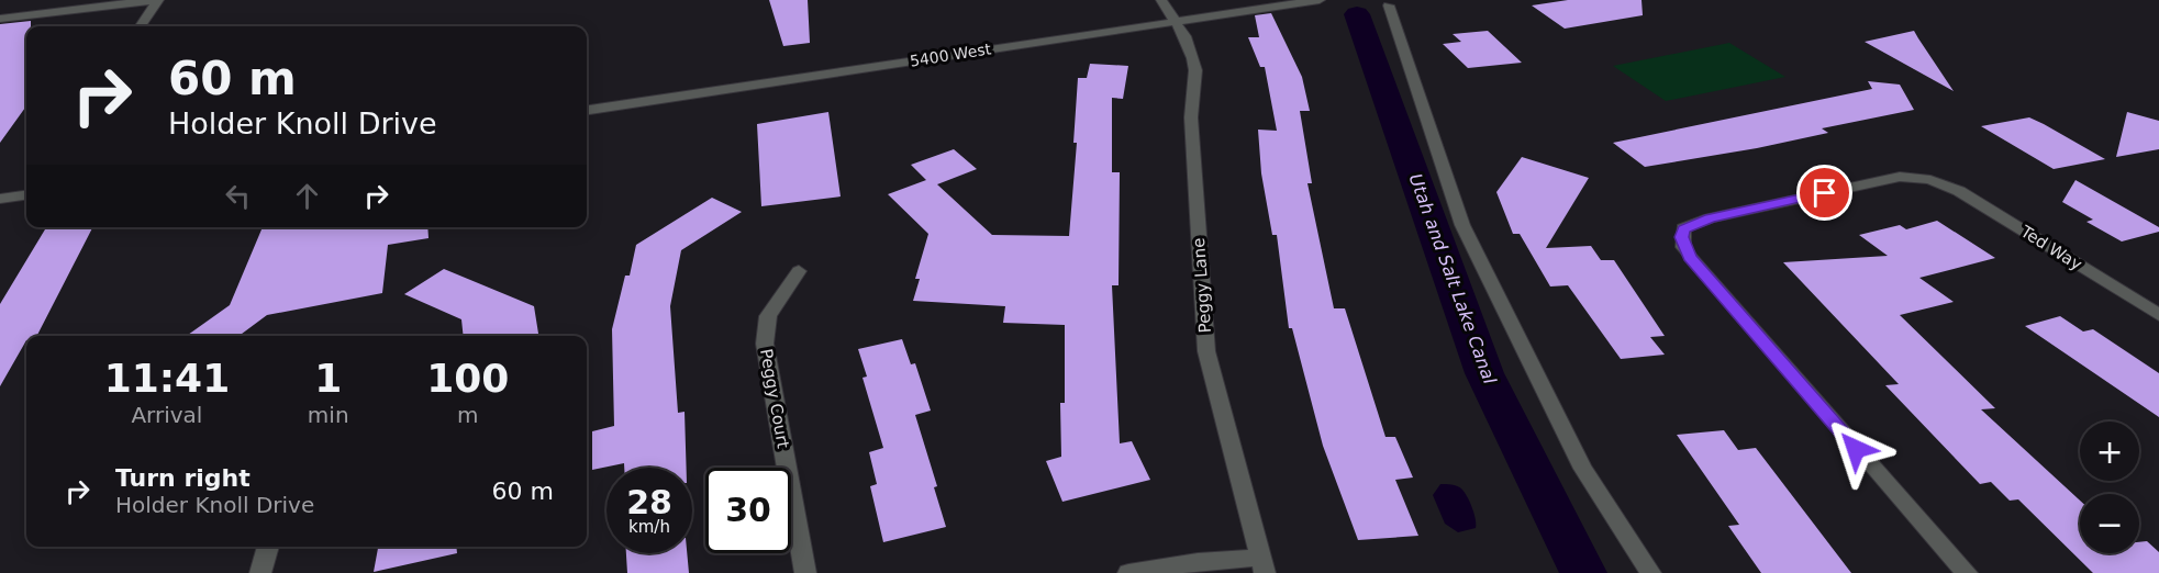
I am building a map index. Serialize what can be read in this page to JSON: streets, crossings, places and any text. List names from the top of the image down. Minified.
{"streets":{"street":["5400 West","Ted Way","Peggy Lane","Peggy Court"]},"crossings":[["5400 West","Peggy Lane"]],"water":["Utah and Salt Lake Canal"],"page":{"turn":["60 m","Holder Knoll Drive"],"eta":["11:41","Arrival","1","min","100","m"],"map_buttons":["+","−"],"list":[{"name":"Turn right","note":"Holder Knoll Drive","value":"60 m"}],"speed":"28 km/h","limit":"30"}}
